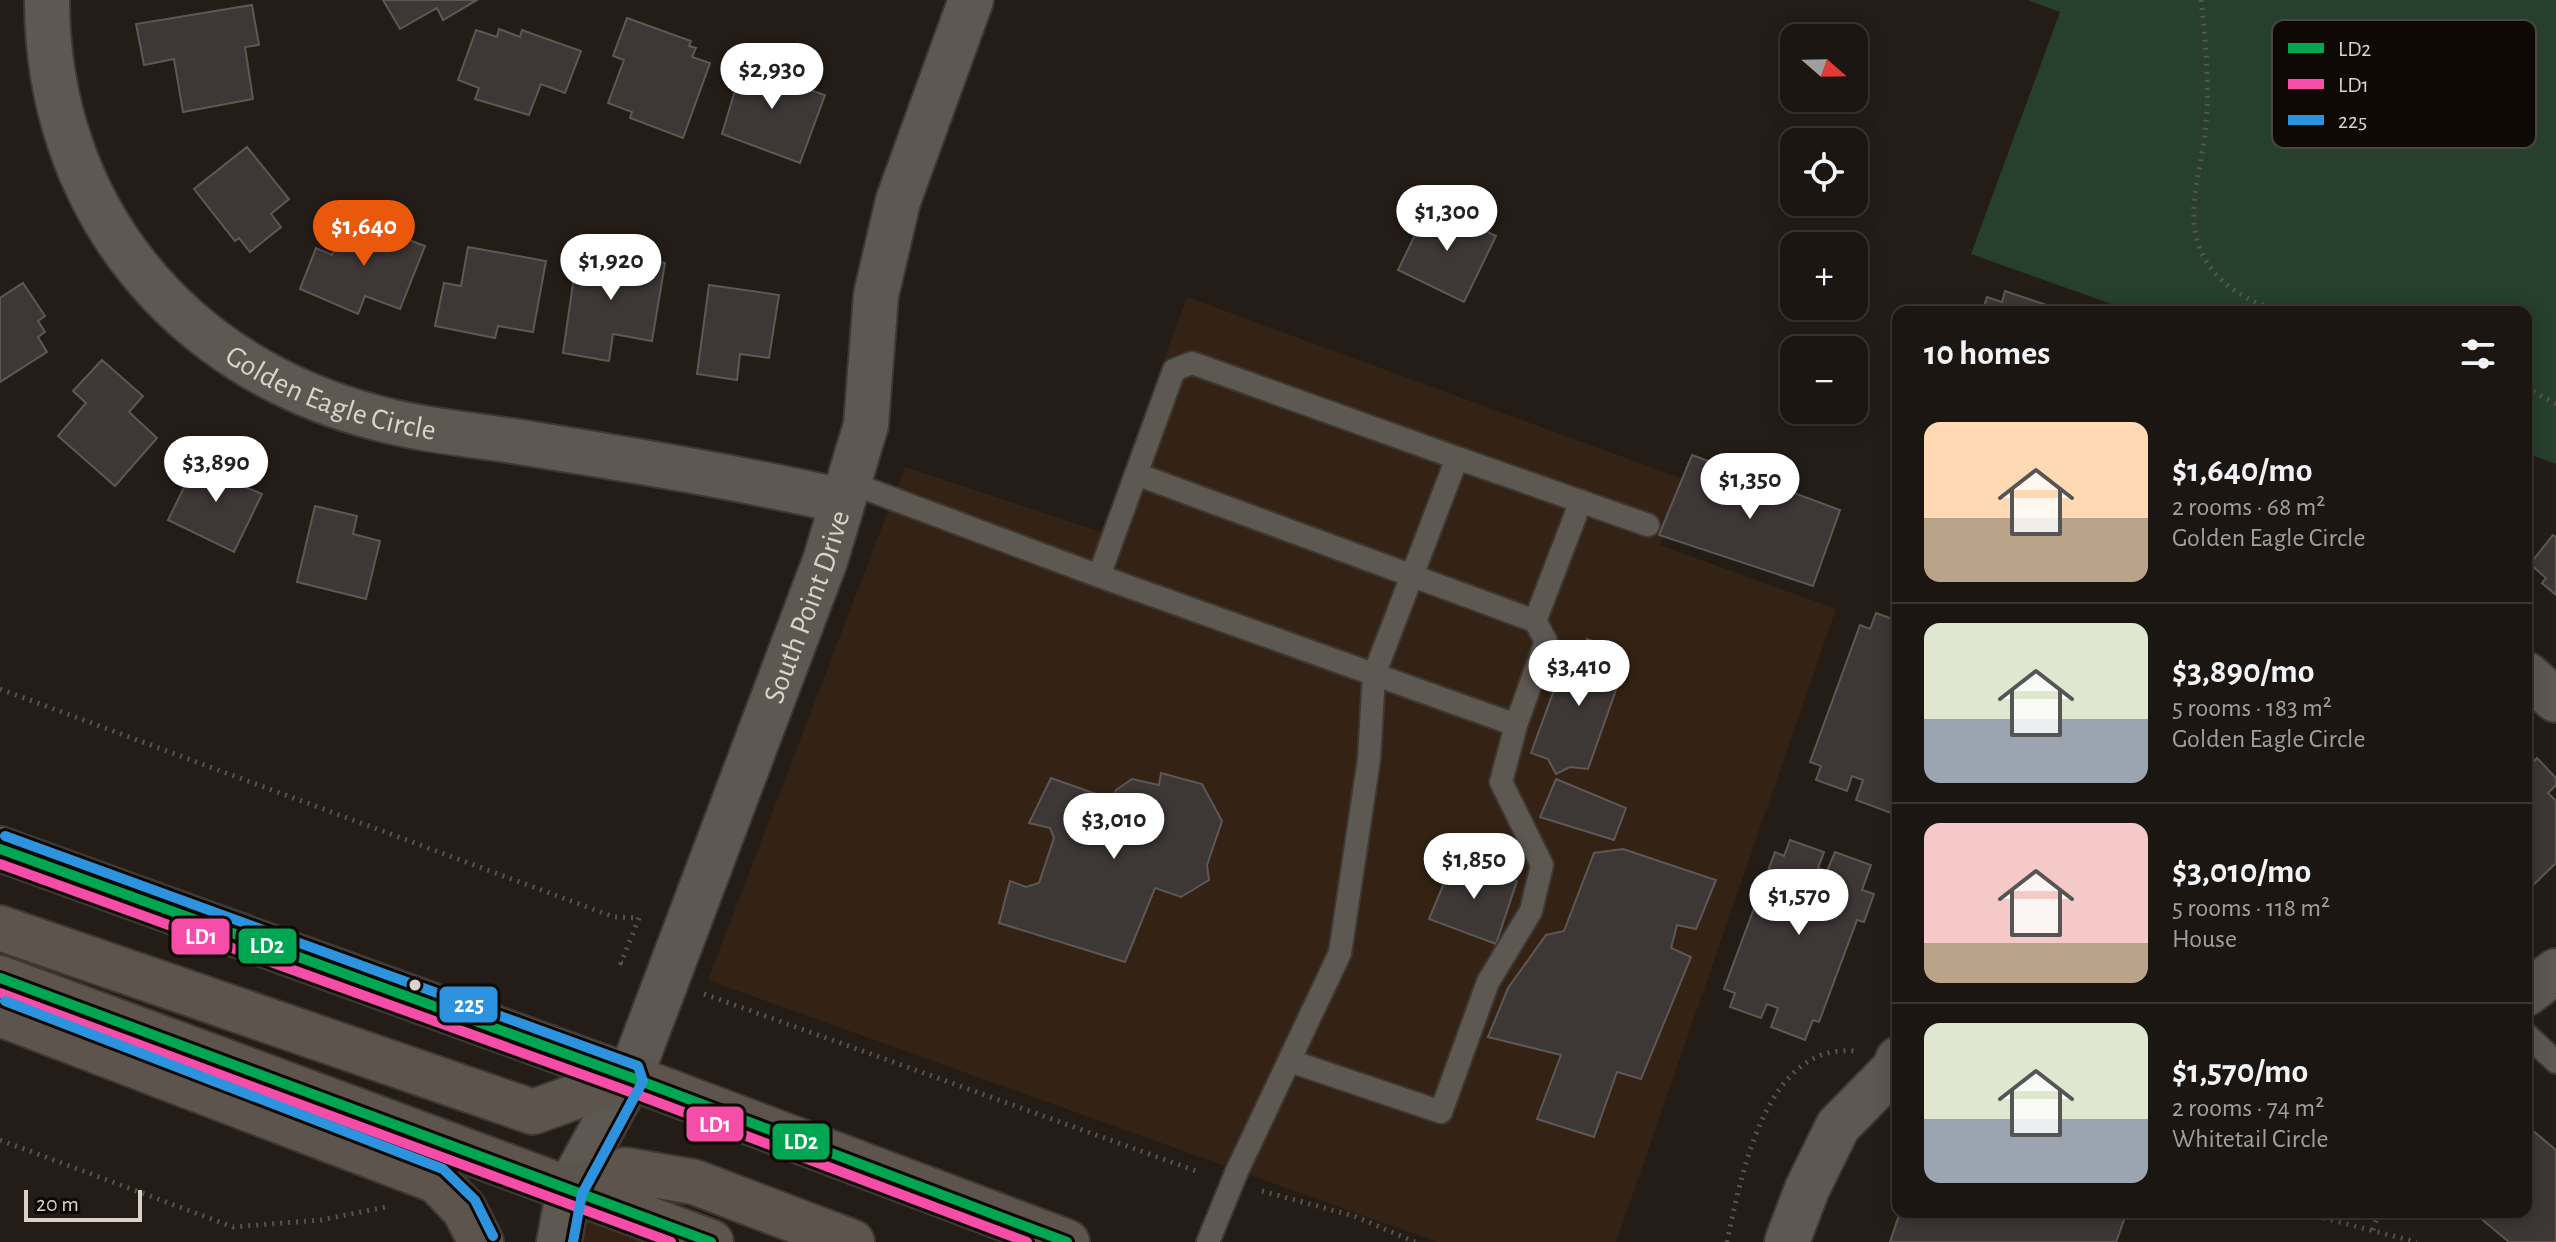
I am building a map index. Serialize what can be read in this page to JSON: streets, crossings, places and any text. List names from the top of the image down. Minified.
{"streets":{"street":["Golden Eagle Circle","South Point Drive"]},"crossings":[["Golden Eagle Circle","South Point Drive"]],"lines":["transit line 225","transit line LD2","transit line LD1"],"legend":["LD2","LD1","225"],"scale_bar":"20 m","north":"right","page":{"map_buttons":["+","−"],"price":["$2,930","$1,300","$1,640","$1,920","$3,890","$1,350","$3,410","$3,010","$1,850","$1,570"],"heading":"10 homes","list":[{"name":"$1,640/mo","note":"2 rooms · 68 m² · Golden Eagle Circle"},{"name":"$3,890/mo","note":"5 rooms · 183 m² · Golden Eagle Circle"},{"name":"$3,010/mo","note":"5 rooms · 118 m² · House"},{"name":"$1,570/mo","note":"2 rooms · 74 m² · Whitetail Circle"}],"scale":"20 m"}}
